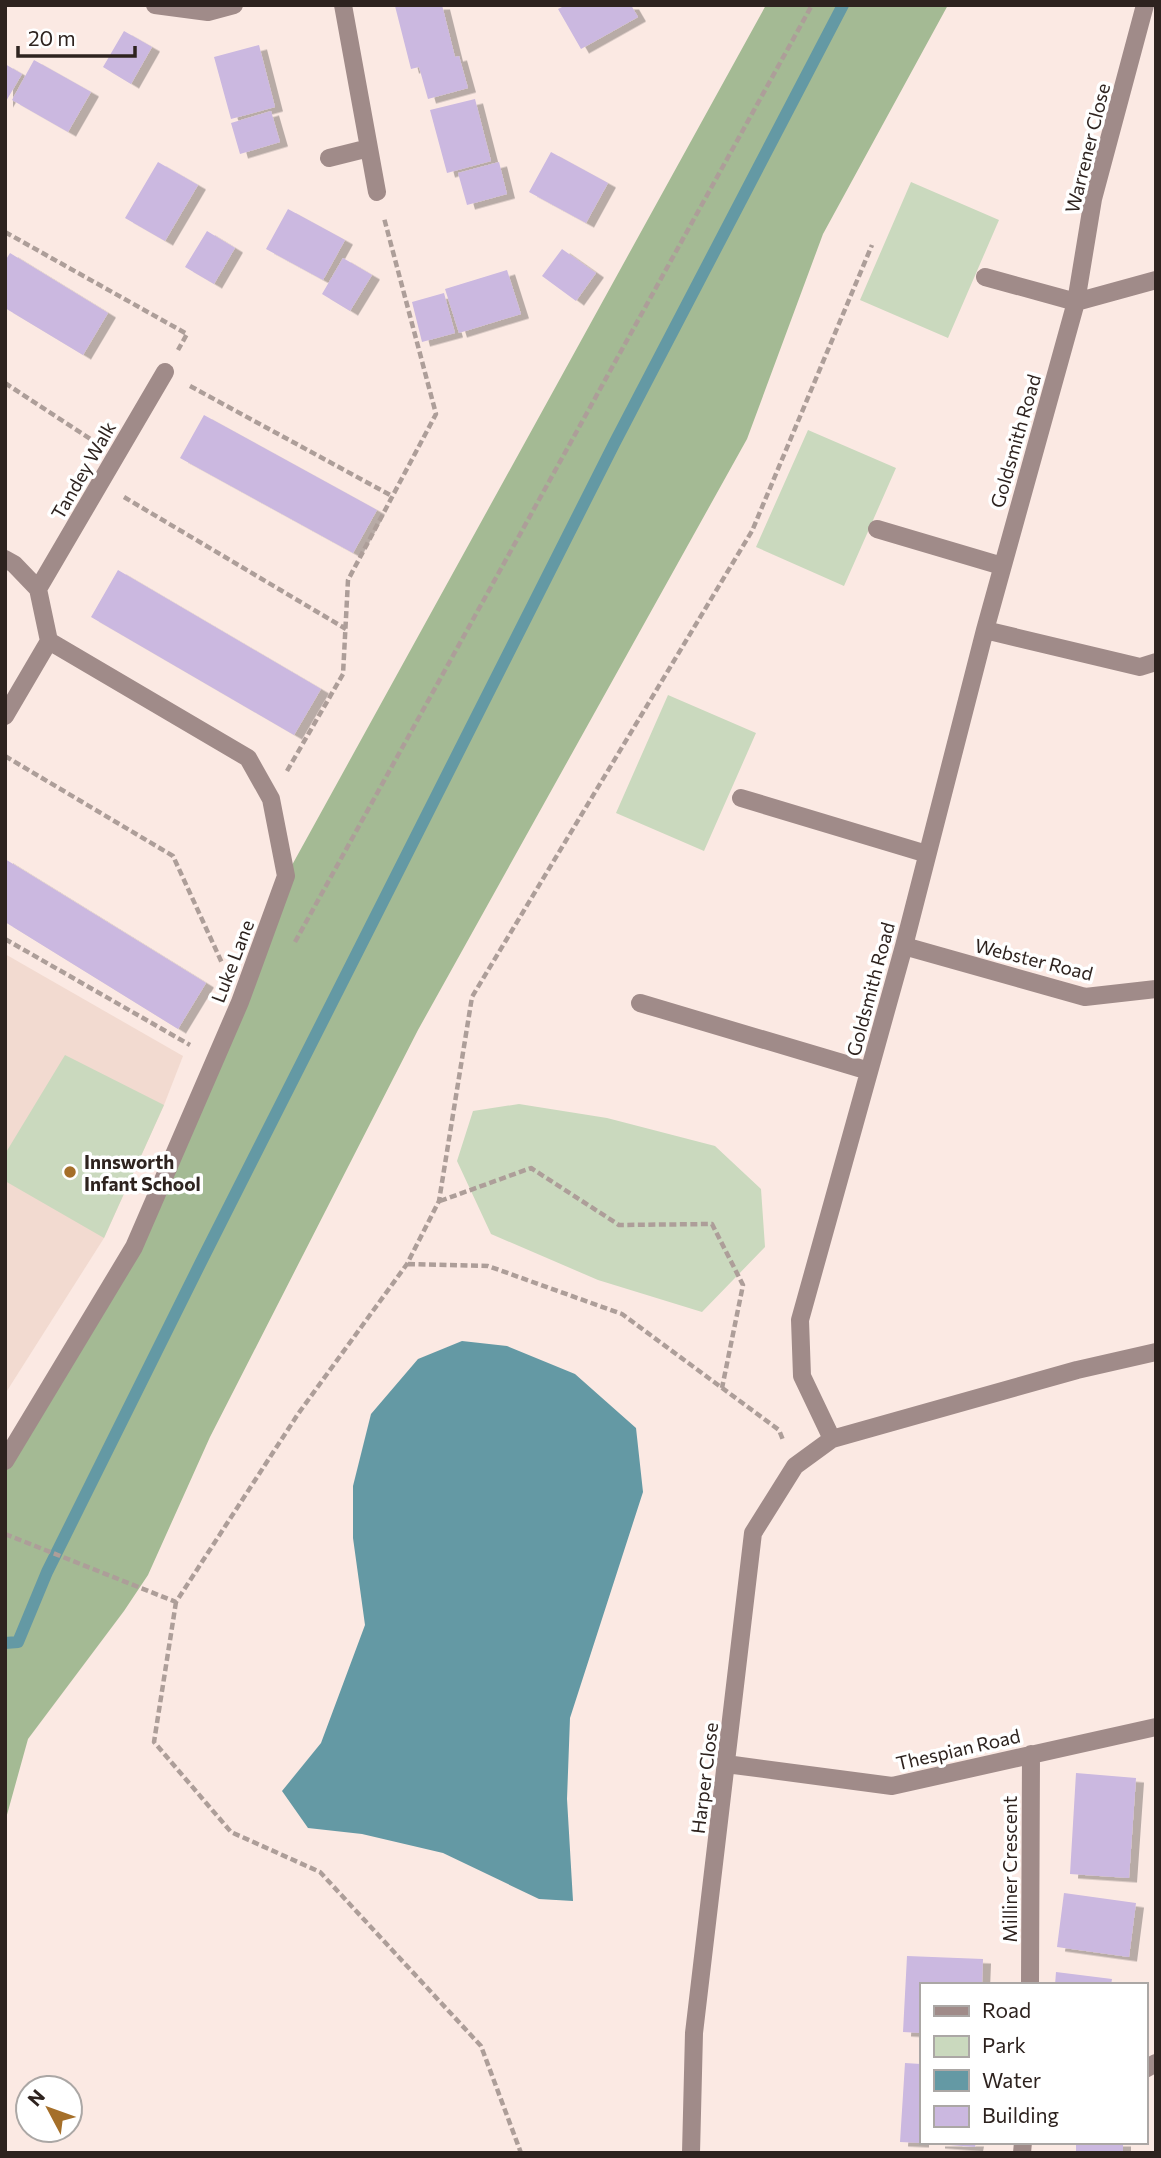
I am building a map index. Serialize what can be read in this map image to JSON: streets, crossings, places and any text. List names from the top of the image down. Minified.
{"streets":{"street":["Warrener Close","Goldsmith Road","Tandey Walk","Webster Road","Luke Lane","Thespian Road","Harper Close","Milliner Crescent"]},"crossings":[["Warrener Close","Goldsmith Road"],["Goldsmith Road","Webster Road"],["Goldsmith Road","Harper Close"],["Thespian Road","Harper Close"],["Thespian Road","Milliner Crescent"]],"places":["Innsworth Infant School"],"legend":["Road","Park","Water","Building"],"scale_bar":"20 m","north":"top left"}
